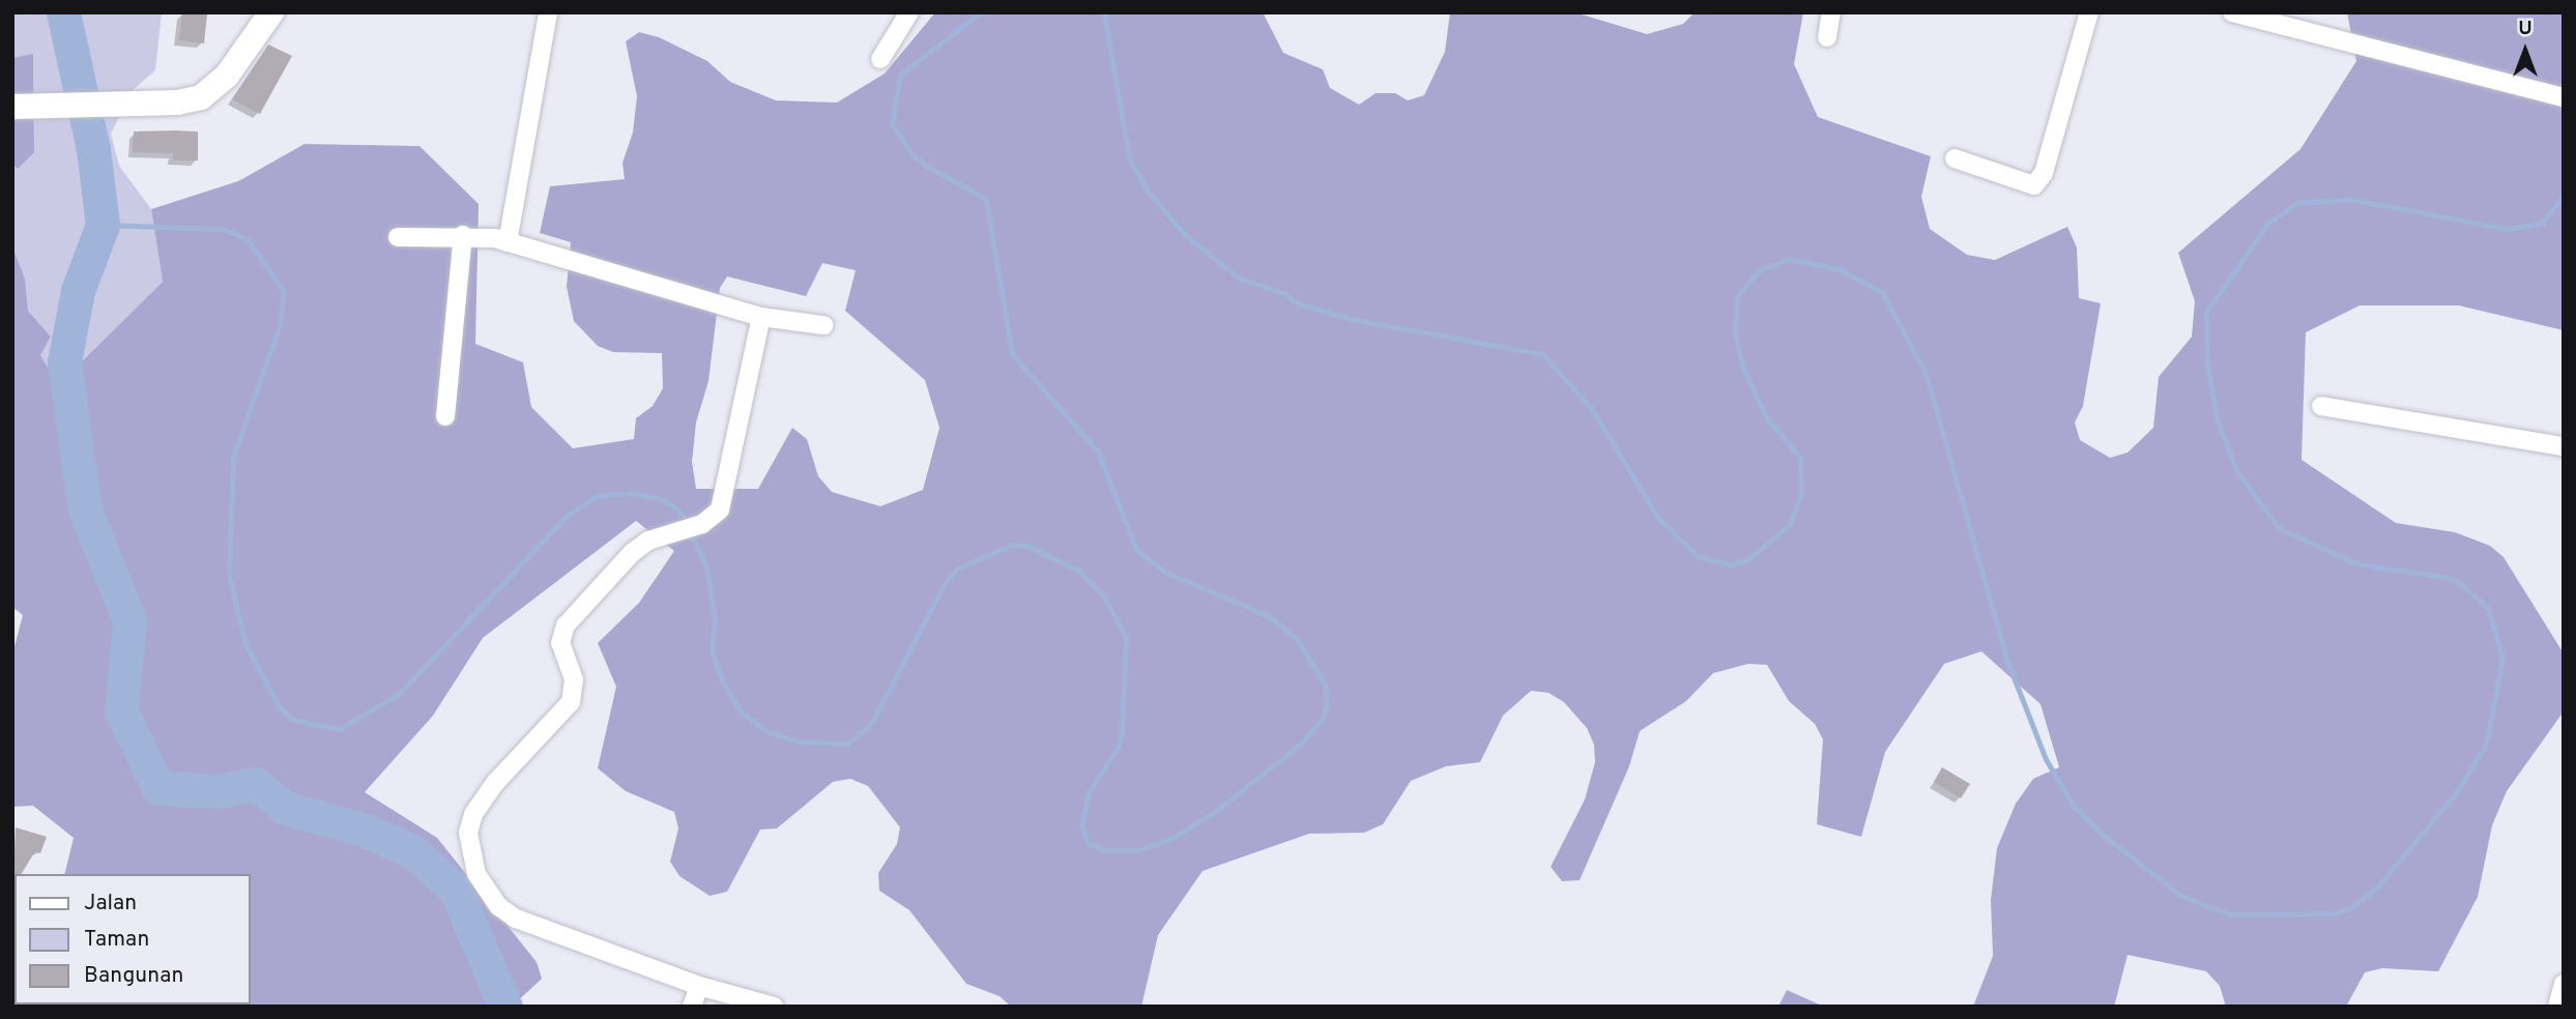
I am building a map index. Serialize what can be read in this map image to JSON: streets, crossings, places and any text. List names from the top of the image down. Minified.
{"legend":["Jalan","Taman","Bangunan"],"north":"top"}
